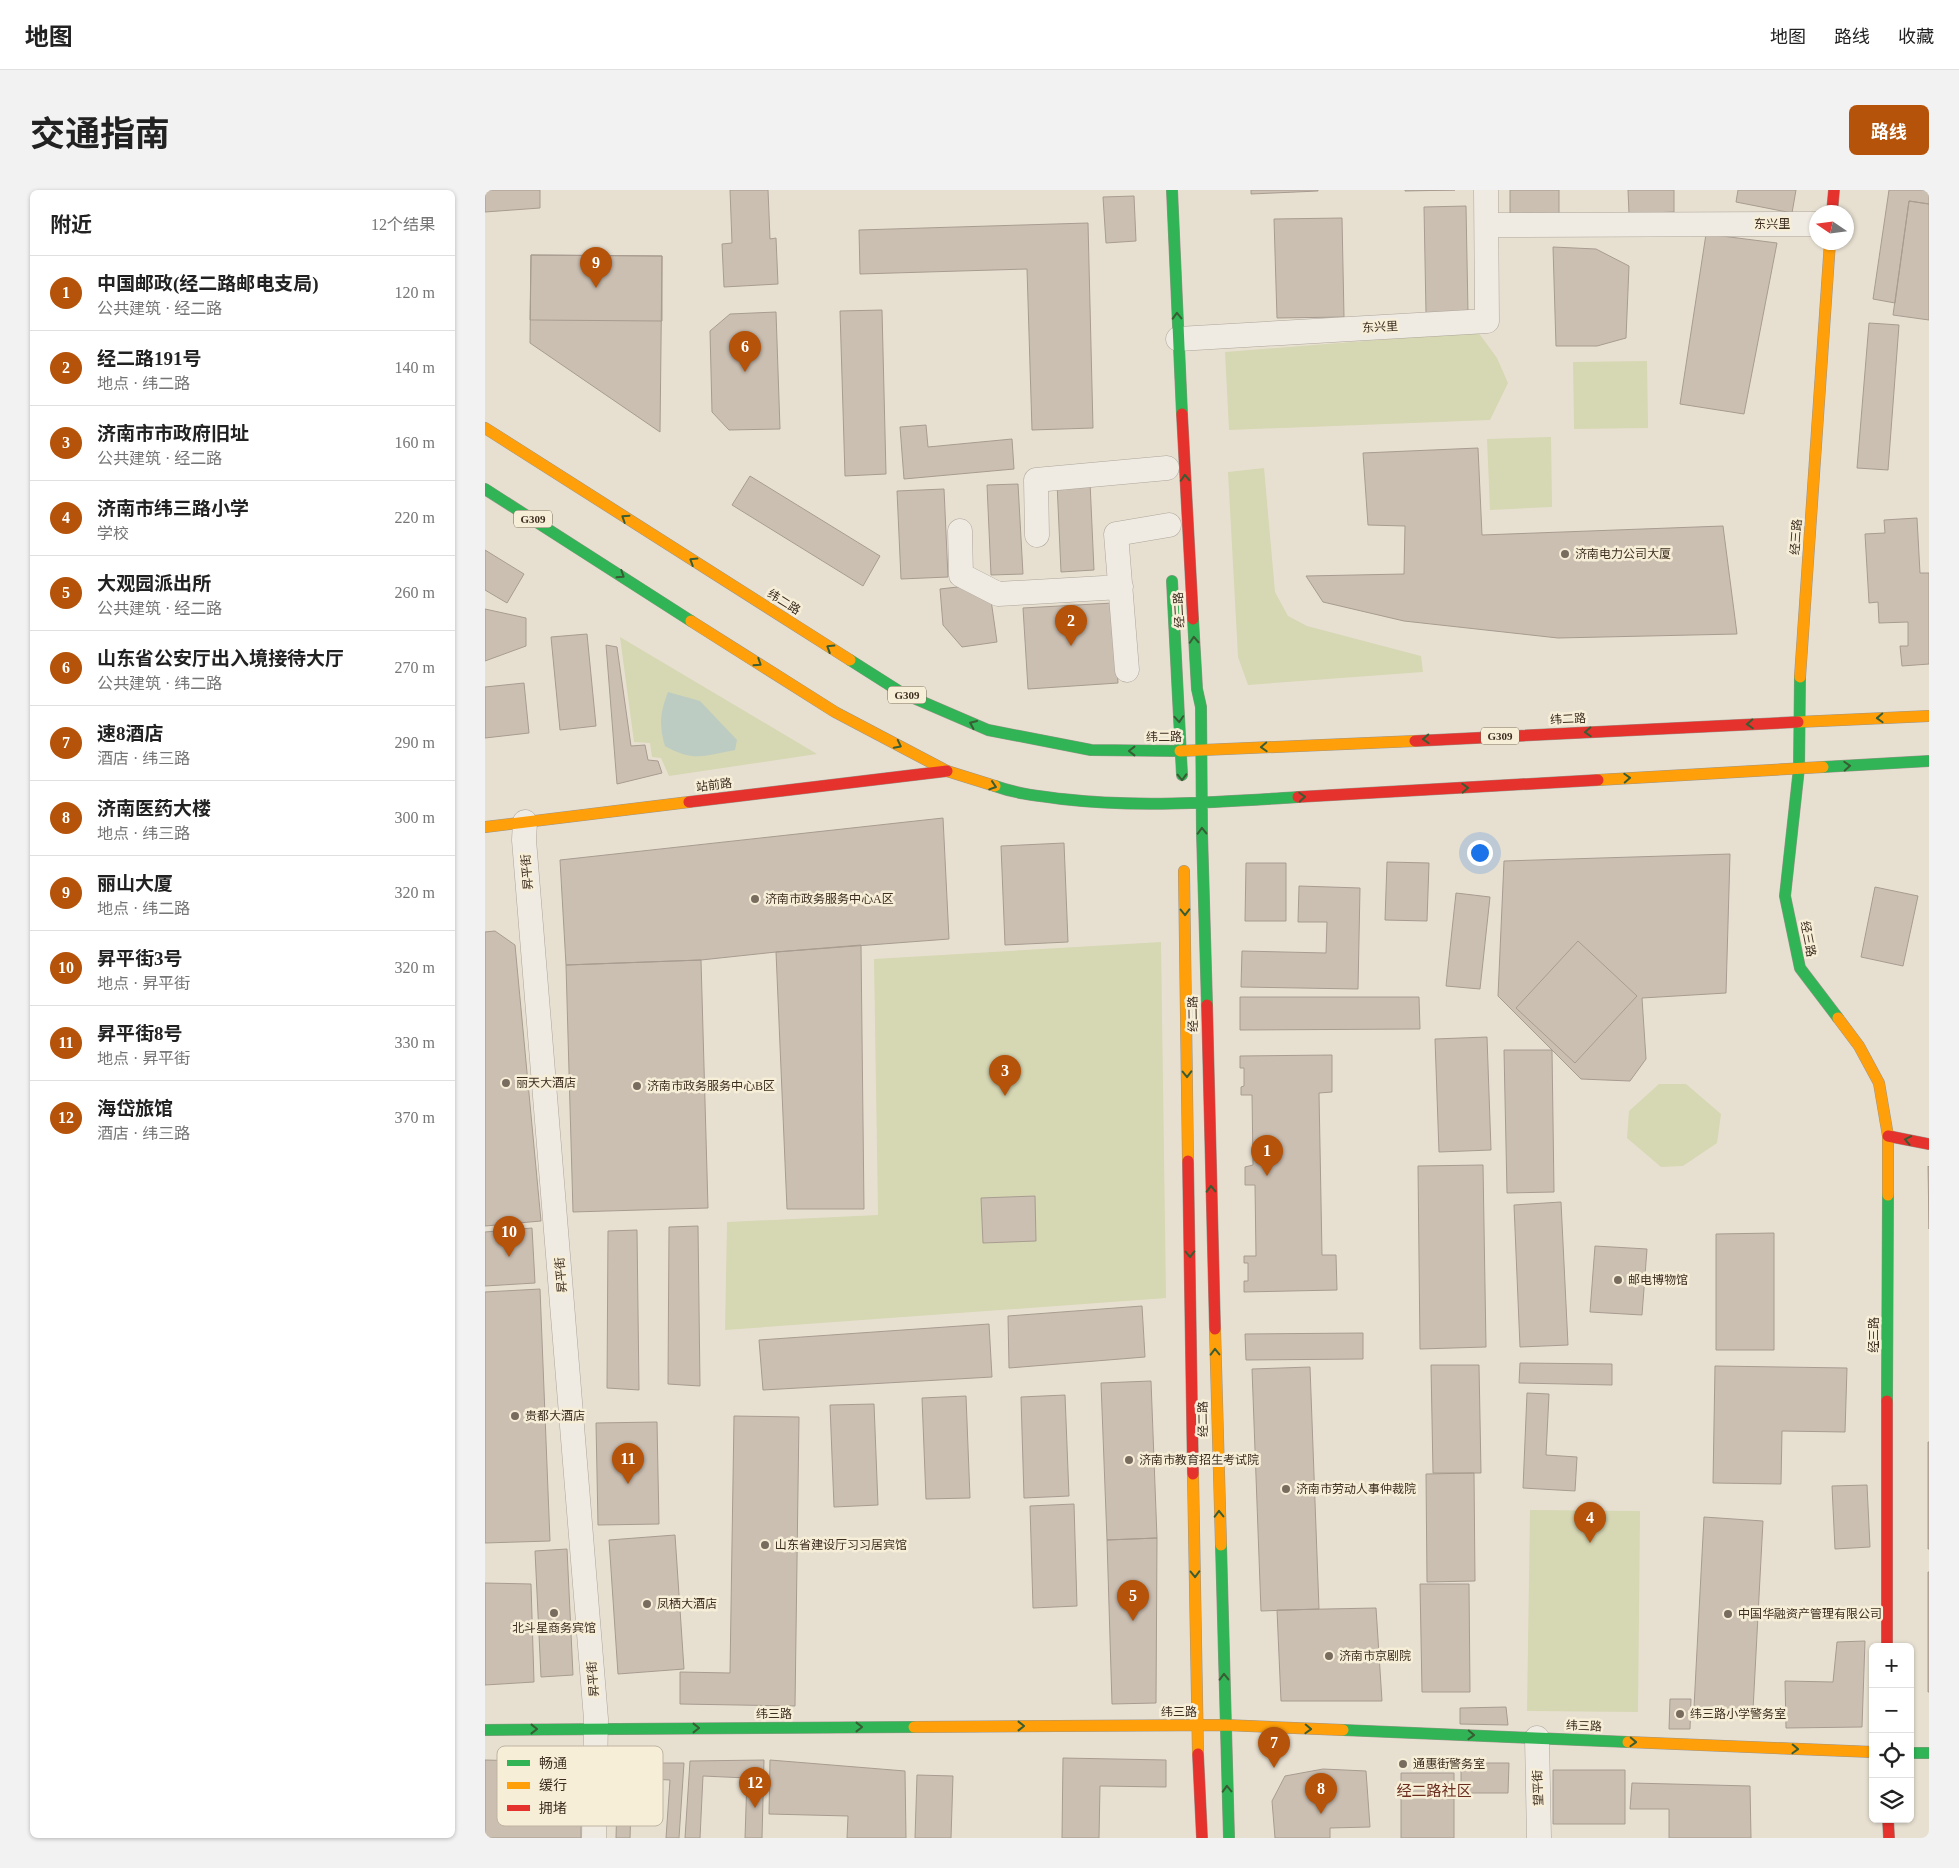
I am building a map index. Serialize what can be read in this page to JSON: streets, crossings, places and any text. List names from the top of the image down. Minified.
{"streets":{"main road":["G309","经三路","纬二路","经二路","站前路","纬三路"],"street":["东兴里","昇平街","望平街"]},"crossings":[["东兴里","经二路"],["G309","经三路"],["G309","经二路"],["G309","站前路"],["经三路","纬二路"],["纬二路","经二路"],["经二路","纬三路"],["站前路","昇平街"],["昇平街","纬三路"],["纬三路","望平街"]],"one_way":["纬三路"],"districts":["经二路社区"],"places":["济南电力公司大厦","济南市政务服务中心A区","丽天大酒店","济南市政务服务中心B区","邮电博物馆","贵都大酒店","济南市教育招生考试院","济南市劳动人事仲裁院","山东省建设厅习习居宾馆","凤栖大酒店","北斗星商务宾馆","中国华融资产管理有限公司","济南市京剧院","纬三路小学警务室","通惠街警务室"],"legend":["畅通","缓行","拥堵"],"north":"left","page":{"header":"地图","nav":["地图","路线","收藏"],"title":"交通指南","buttons":"路线","heading":["附近","12个结果"],"pins":["9","6","2","3","1","10","11","4","5","7","12","8"],"list":[{"mark":"1","name":"中国邮政(经二路邮电支局)","note":"公共建筑 · 经二路","value":"120 m"},{"mark":"2","name":"经二路191号","note":"地点 · 纬二路","value":"140 m"},{"mark":"3","name":"济南市市政府旧址","note":"公共建筑 · 经二路","value":"160 m"},{"mark":"4","name":"济南市纬三路小学","note":"学校","value":"220 m"},{"mark":"5","name":"大观园派出所","note":"公共建筑 · 经二路","value":"260 m"},{"mark":"6","name":"山东省公安厅出入境接待大厅","note":"公共建筑 · 纬二路","value":"270 m"},{"mark":"7","name":"速8酒店","note":"酒店 · 纬三路","value":"290 m"},{"mark":"8","name":"济南医药大楼","note":"地点 · 纬三路","value":"300 m"},{"mark":"9","name":"丽山大厦","note":"地点 · 纬二路","value":"320 m"},{"mark":"10","name":"昇平街3号","note":"地点 · 昇平街","value":"320 m"},{"mark":"11","name":"昇平街8号","note":"地点 · 昇平街","value":"330 m"},{"mark":"12","name":"海岱旅馆","note":"酒店 · 纬三路","value":"370 m"}],"map_buttons":["+","−"]}}
